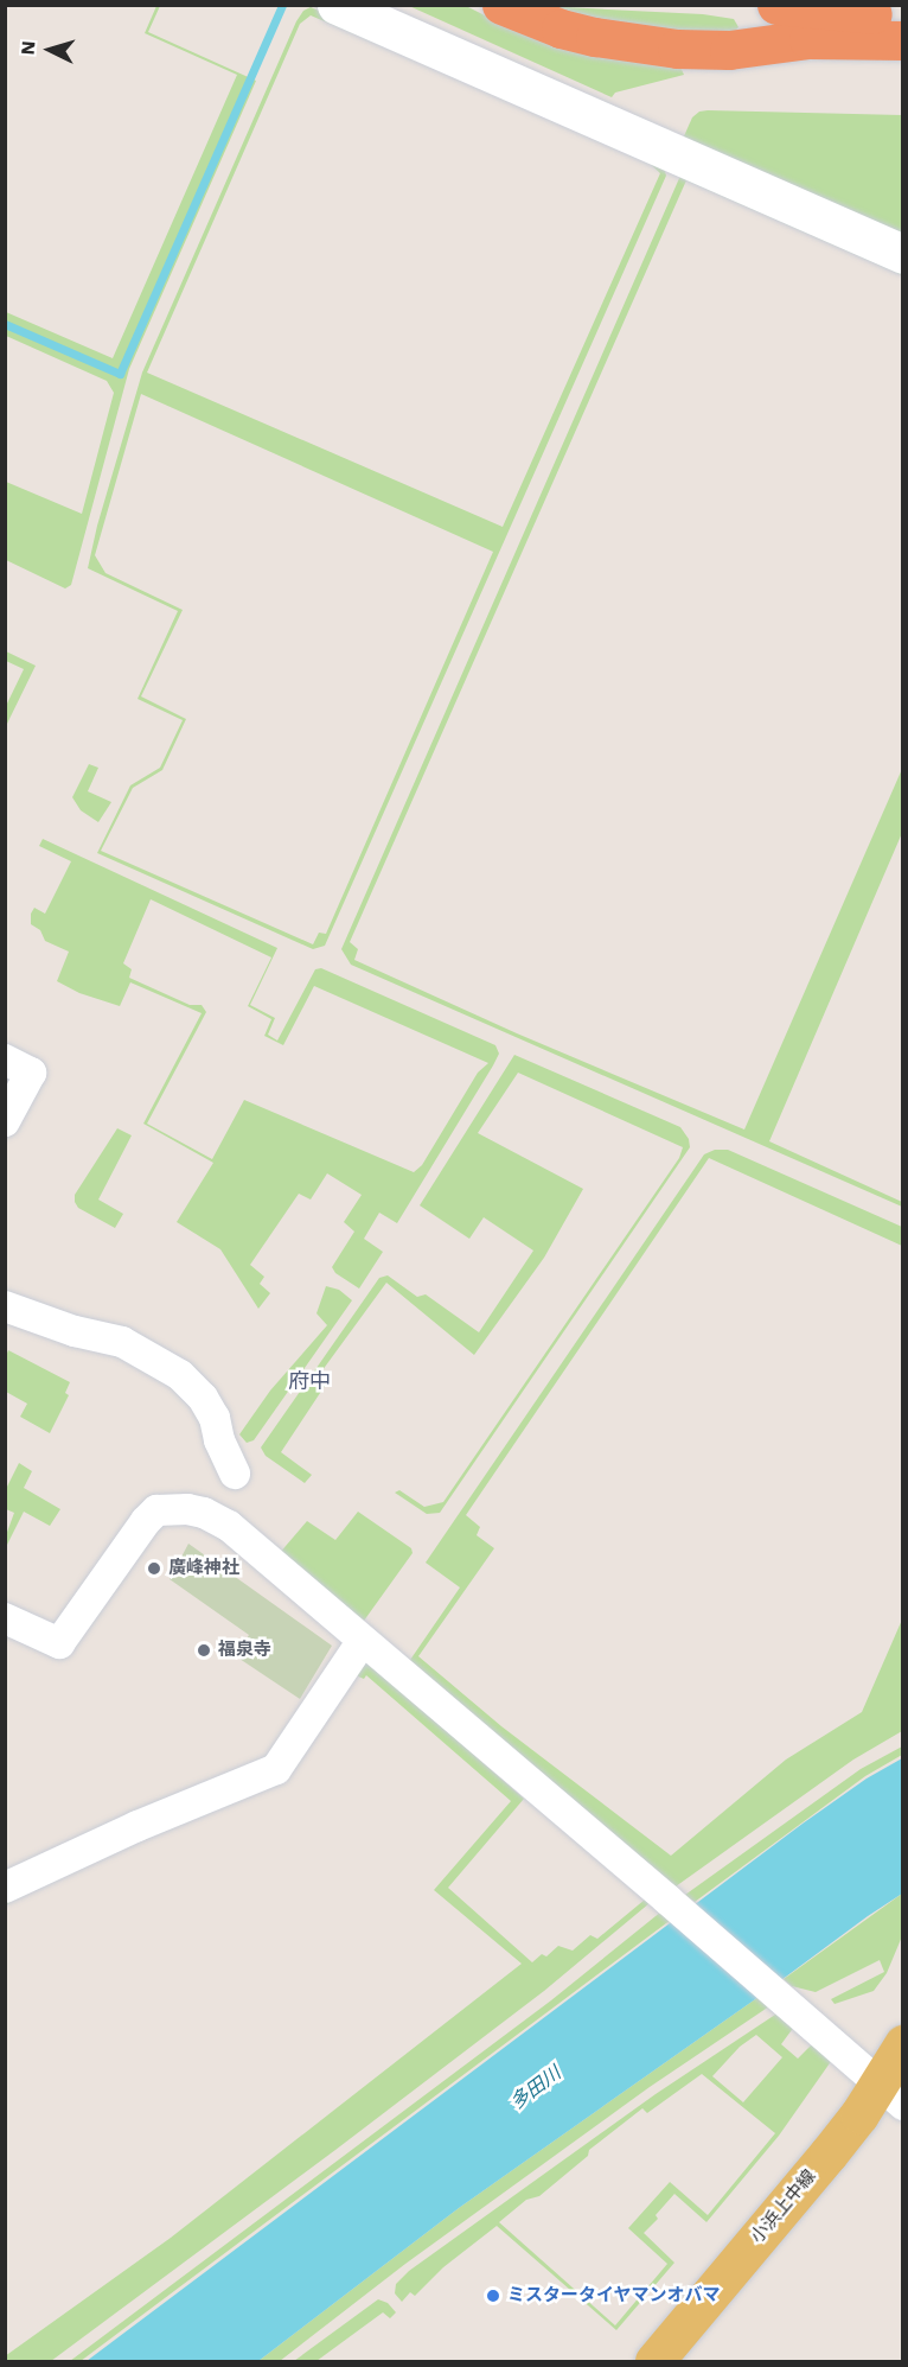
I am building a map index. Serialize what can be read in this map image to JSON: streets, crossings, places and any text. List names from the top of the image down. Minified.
{"streets":{"main road":["小浜上中線"]},"districts":["府中"],"water":["多田川"],"places":["廣峰神社","福泉寺","ミスタータイヤマンオバマ"],"north":"left"}
